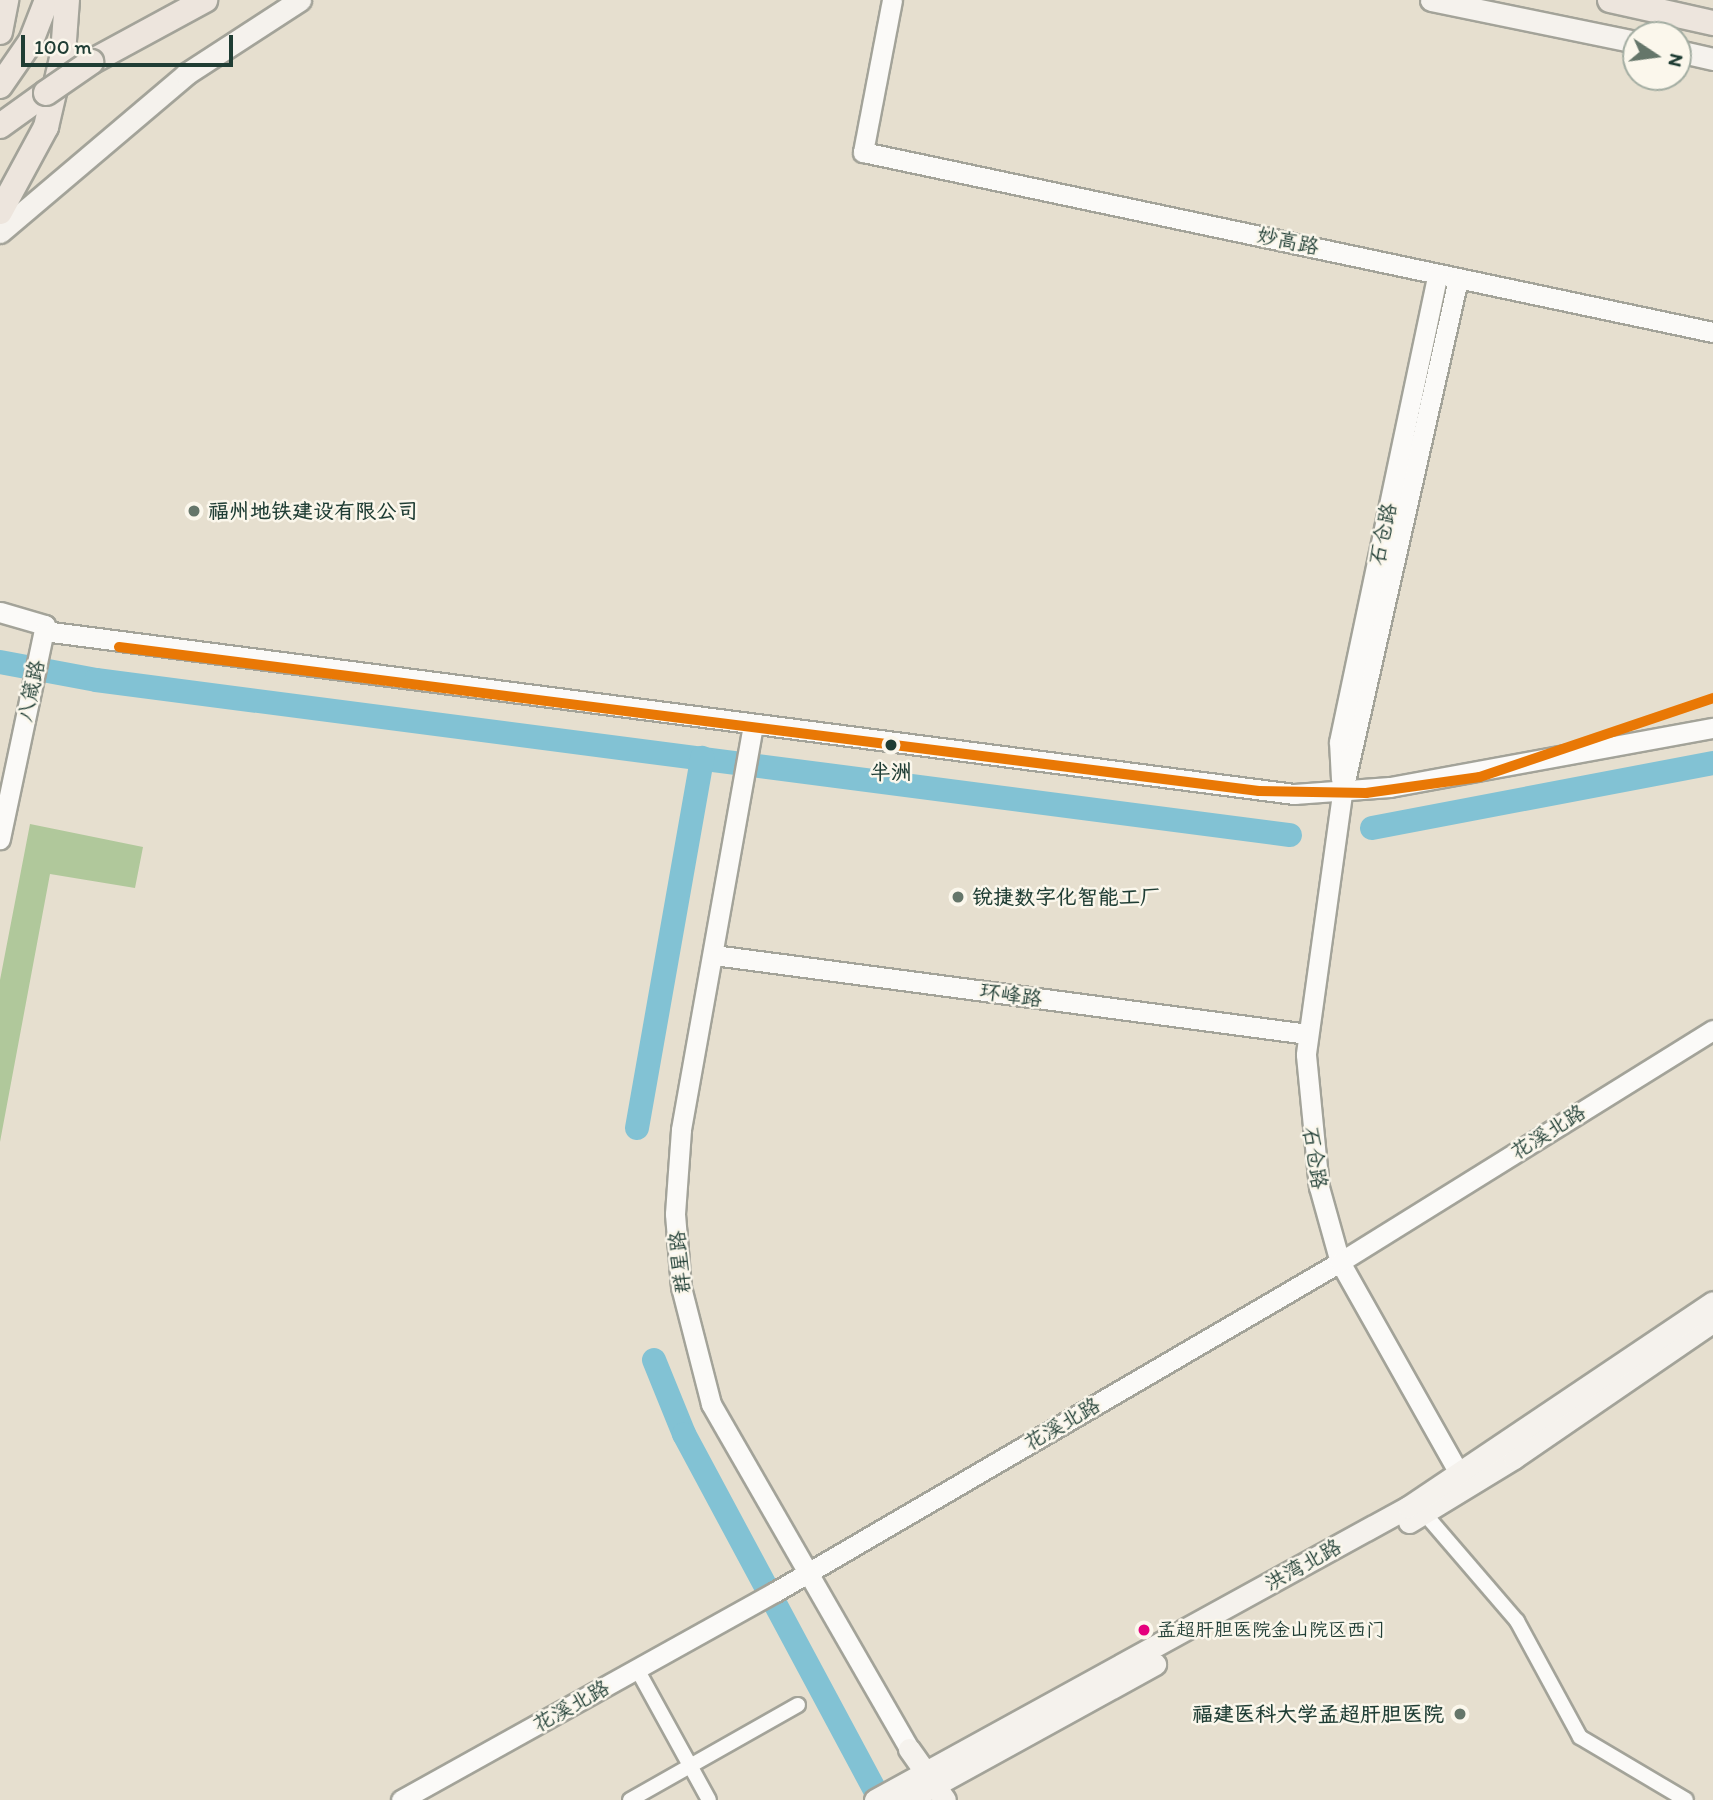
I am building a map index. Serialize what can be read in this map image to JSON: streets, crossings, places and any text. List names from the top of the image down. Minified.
{"streets":{"main road":["洪湾北路"],"street":["妙高路","石仓路","八箴路","环峰路","花溪北路","群星路"]},"crossings":[["妙高路","石仓路"],["石仓路","环峰路"],["石仓路","花溪北路"],["石仓路","洪湾北路"],["环峰路","群星路"],["花溪北路","群星路"]],"places":["福州地铁建设有限公司","半洲","锐捷数字化智能工厂","孟超肝胆医院金山院区西门","福建医科大学孟超肝胆医院"],"scale_bar":"100 m","north":"right"}
